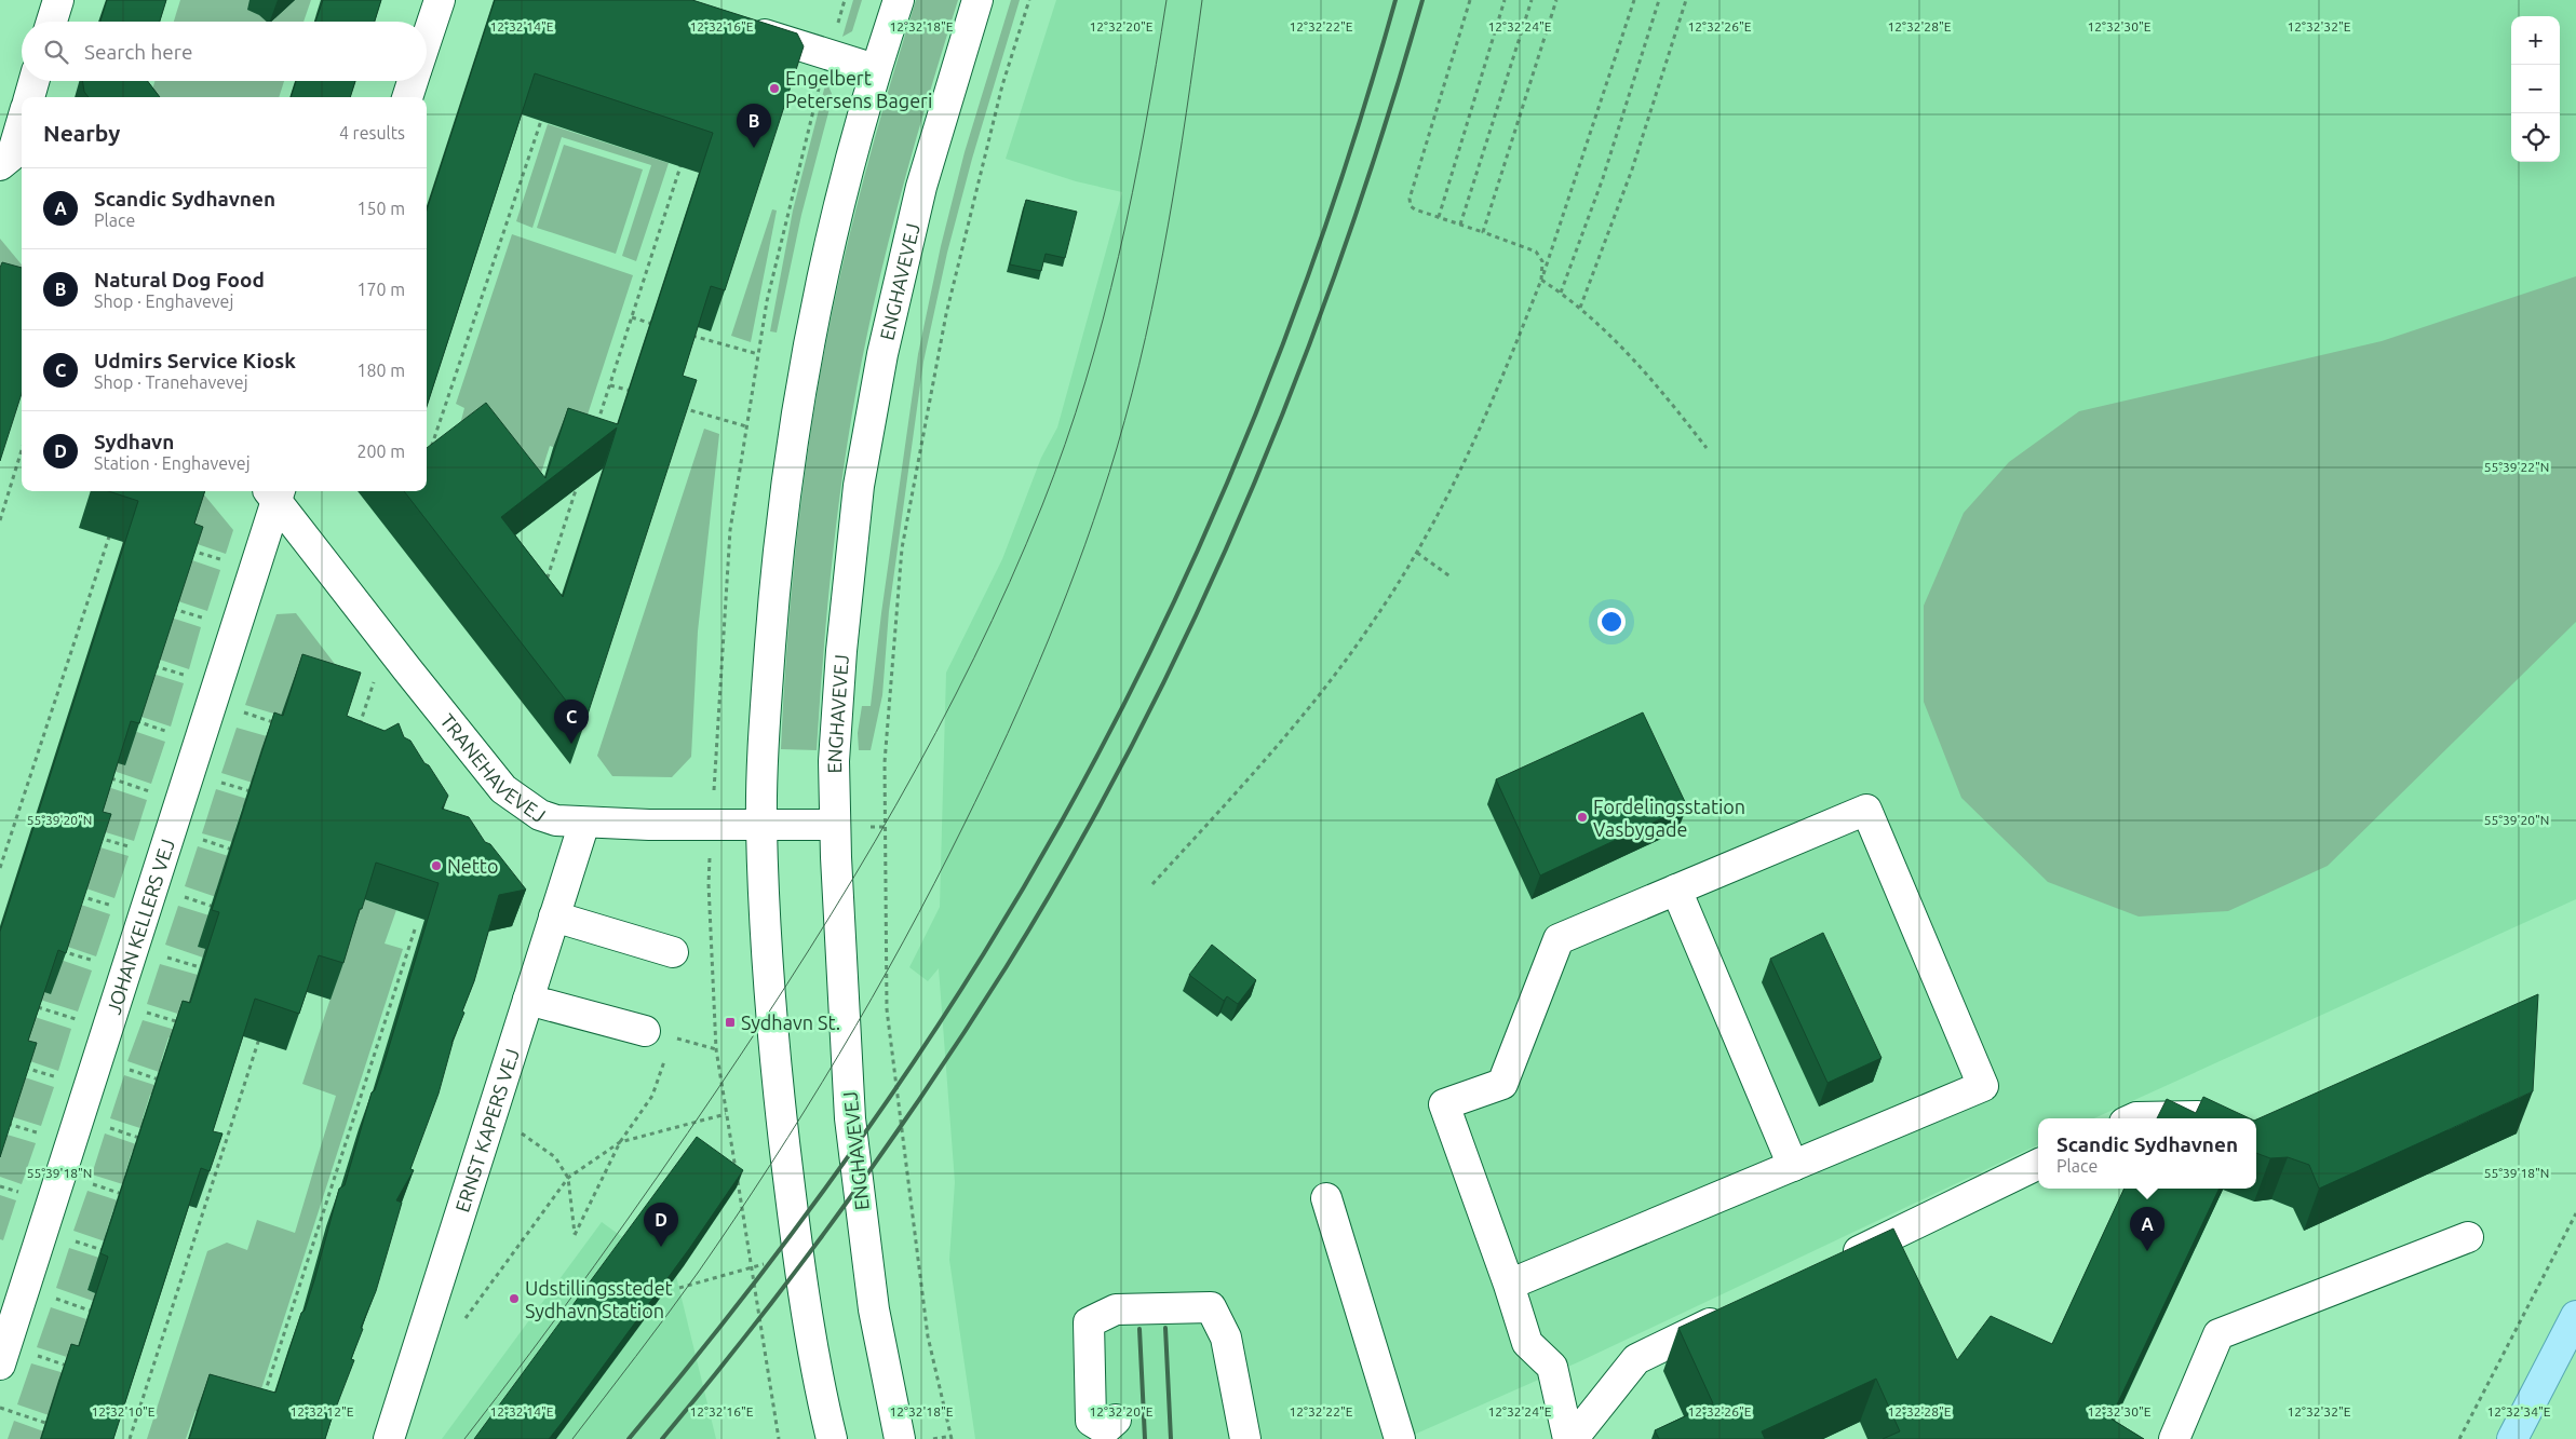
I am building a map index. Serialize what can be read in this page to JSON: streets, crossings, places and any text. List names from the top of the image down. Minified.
{"streets":{"street":["ENGHAVEVEJ","TRANEHAVEVEJ","JOHAN KELLERS VEJ","ERNST KAPERS VEJ"]},"crossings":[["ENGHAVEVEJ","TRANEHAVEVEJ"],["TRANEHAVEVEJ","JOHAN KELLERS VEJ"],["TRANEHAVEVEJ","ERNST KAPERS VEJ"]],"places":{"other":["Engelbert Petersens Bageri","Fordelingsstation Vasbygade","Netto","Udstillingsstedet Sydhavn Station"],"transit":["Sydhavn St."]},"page":{"map_buttons":["+","−"],"search":"Search here","heading":["Nearby","4 results"],"pins":["B","C","D","A"],"list":[{"mark":"A","name":"Scandic Sydhavnen","note":"Place","value":"150 m"},{"mark":"B","name":"Natural Dog Food","note":"Shop · Enghavevej","value":"170 m"},{"mark":"C","name":"Udmirs Service Kiosk","note":"Shop · Tranehavevej","value":"180 m"},{"mark":"D","name":"Sydhavn","note":"Station · Enghavevej","value":"200 m"}],"popup":["Scandic Sydhavnen","Place"]},"coordinates":["12°32'14\"E","12°32'16\"E","12°32'18\"E","12°32'20\"E","12°32'22\"E","12°32'24\"E","12°32'26\"E","12°32'28\"E","12°32'30\"E","12°32'32\"E","55°39'22\"N","55°39'20\"N","55°39'18\"N","12°32'10\"E","12°32'12\"E","12°32'34\"E"]}
